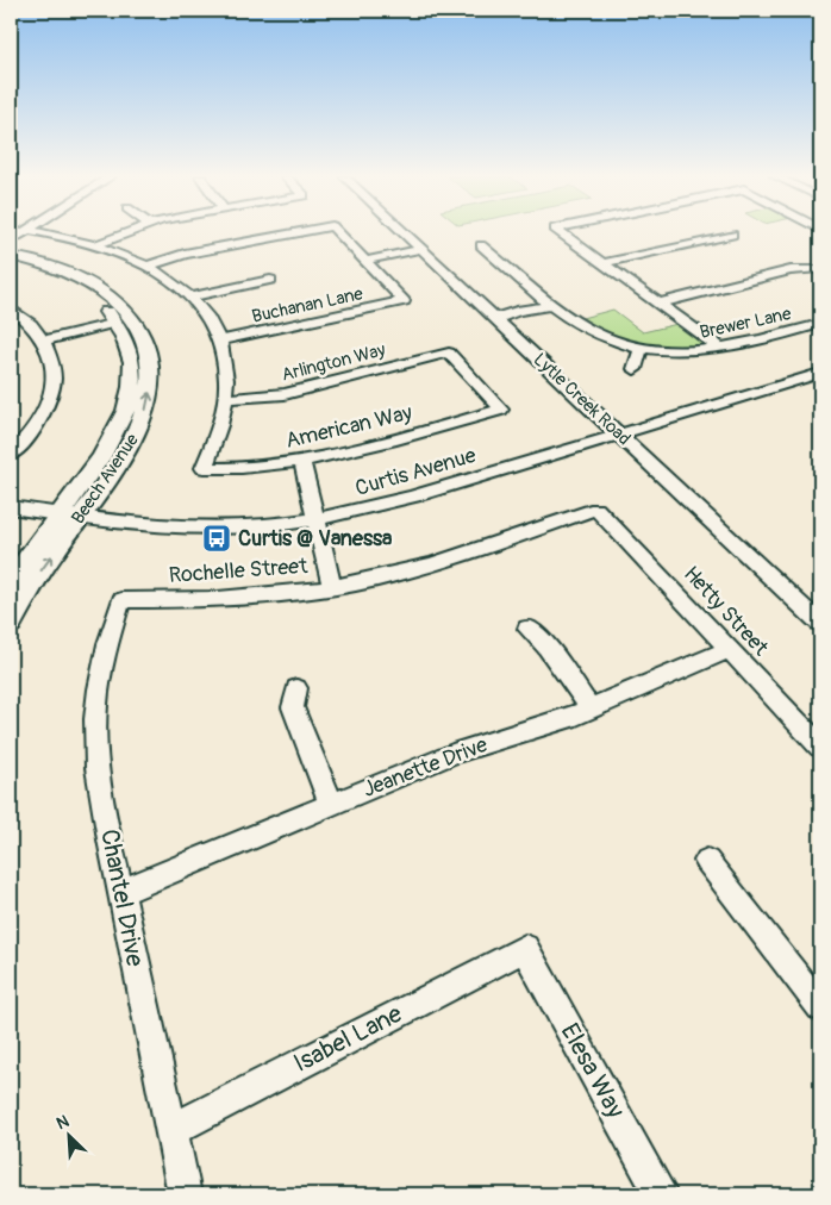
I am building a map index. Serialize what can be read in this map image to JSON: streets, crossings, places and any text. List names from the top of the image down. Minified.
{"streets":{"main road":["Beech Avenue"],"street":["Buchanan Lane","Brewer Lane","Arlington Way","Lytle Creek Road","American Way","Curtis Avenue","Rochelle Street","Hetty Street","Jeanette Drive","Chantel Drive","Isabel Lane","Elesa Way"]},"crossings":[["Arlington Way","American Way"],["Lytle Creek Road","Curtis Avenue"],["Curtis Avenue","Beech Avenue"],["Rochelle Street","Hetty Street"],["Rochelle Street","Chantel Drive"],["Hetty Street","Jeanette Drive"],["Jeanette Drive","Chantel Drive"],["Chantel Drive","Isabel Lane"],["Isabel Lane","Elesa Way"]],"places":{"bus stop":["Curtis @ Vanessa"]},"north":"top left"}
